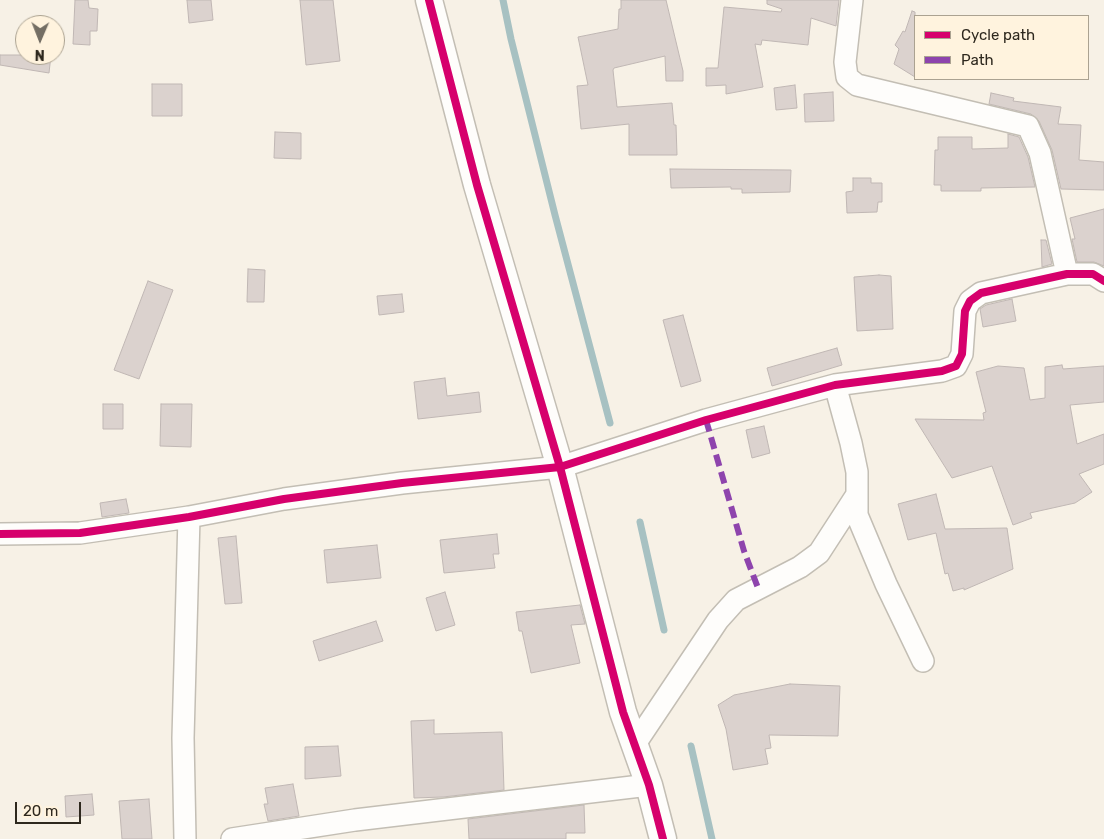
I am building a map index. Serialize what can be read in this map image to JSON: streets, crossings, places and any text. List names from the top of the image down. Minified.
{"legend":["Cycle path","Path"],"scale_bar":"20 m","north":"bottom"}
